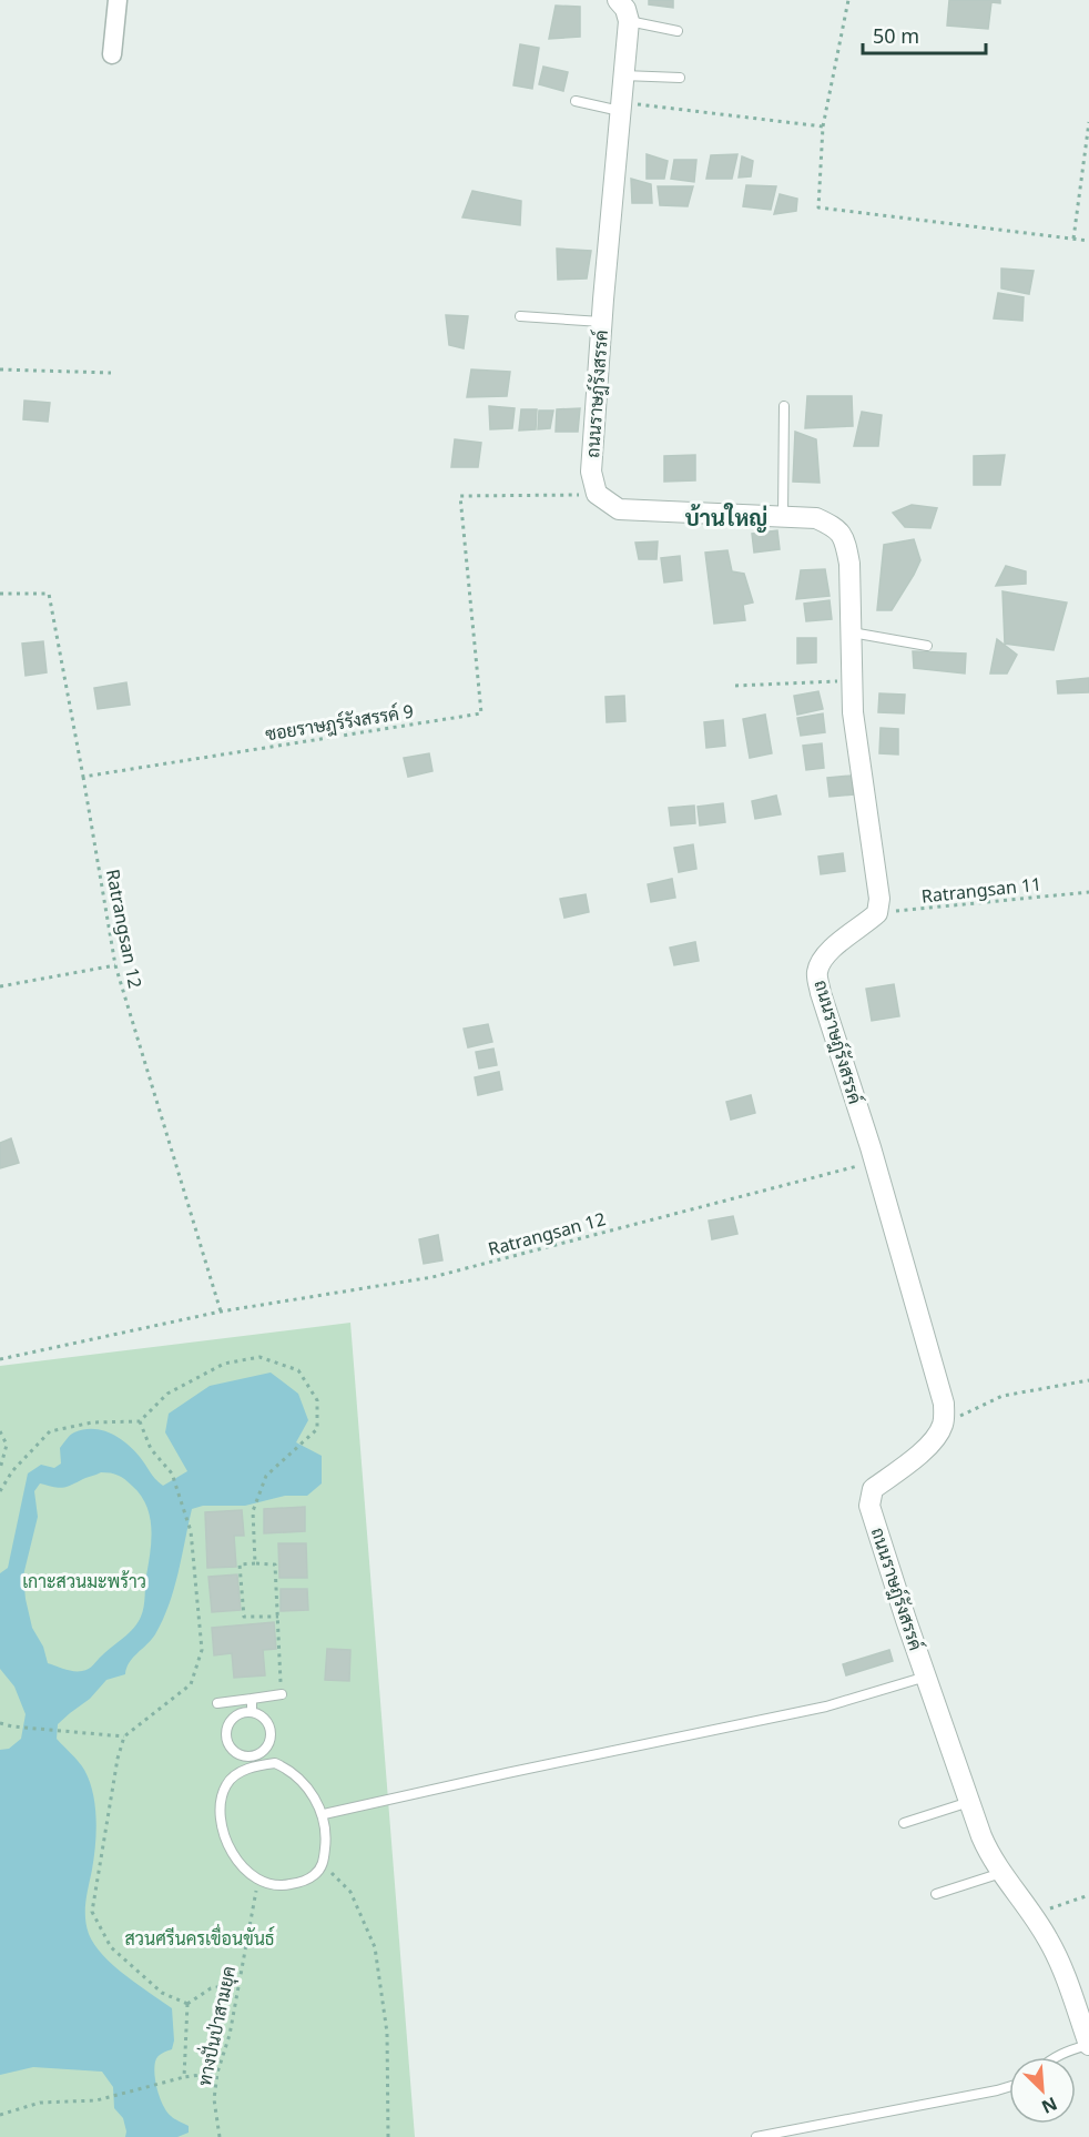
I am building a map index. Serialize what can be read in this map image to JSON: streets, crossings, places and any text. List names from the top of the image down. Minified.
{"streets":{"street":["ถนนราษฎ์รังสรรค์"],"path":["ซอยราษฎร์รังสรรค์ 9","Ratrangsan 11","Ratrangsan 12","ทางปั่นป่าสามยุค"]},"crossings":[["ถนนราษฎ์รังสรรค์","ซอยราษฎร์รังสรรค์ 9"],["ถนนราษฎ์รังสรรค์","Ratrangsan 11"],["ถนนราษฎ์รังสรรค์","Ratrangsan 12"],["ซอยราษฎร์รังสรรค์ 9","Ratrangsan 12"]],"districts":["บ้านใหญ่"],"parks":["เกาะสวนมะพร้าว","สวนศรีนครเขื่อนขันธ์"],"scale_bar":"50 m","north":"bottom right"}
